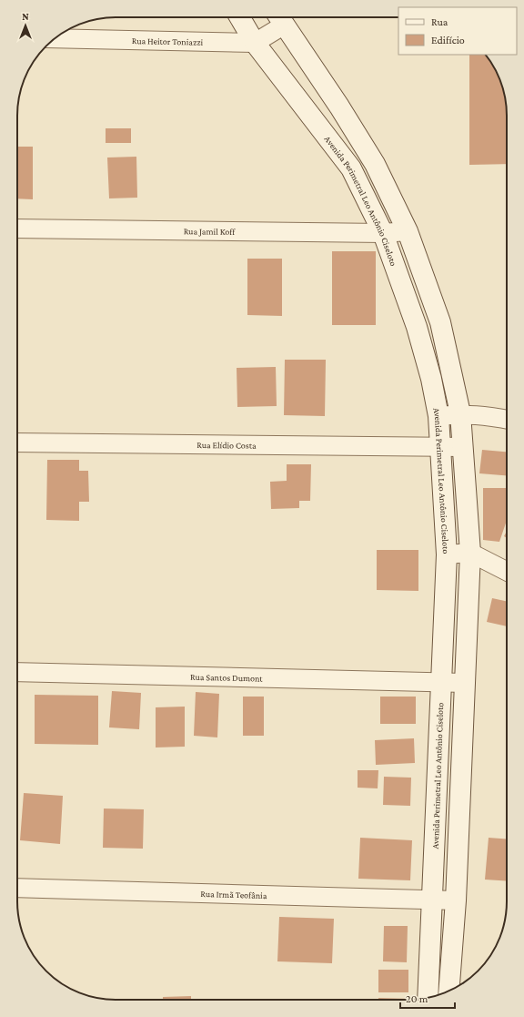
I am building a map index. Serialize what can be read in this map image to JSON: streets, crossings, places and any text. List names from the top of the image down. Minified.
{"streets":{"street":["Rua Heitor Toniazzi","Avenida Perimetral Leo Antônio Ciseloto","Rua Jamil Koff","Rua Elídio Costa","Rua Santos Dumont","Rua Irmã Teofânia"]},"crossings":[["Rua Heitor Toniazzi","Avenida Perimetral Leo Antônio Ciseloto"],["Avenida Perimetral Leo Antônio Ciseloto","Rua Jamil Koff"],["Avenida Perimetral Leo Antônio Ciseloto","Rua Elídio Costa"],["Avenida Perimetral Leo Antônio Ciseloto","Rua Santos Dumont"],["Avenida Perimetral Leo Antônio Ciseloto","Rua Irmã Teofânia"]],"legend":["Rua","Edifício"],"scale_bar":"20 m","north":"top"}
